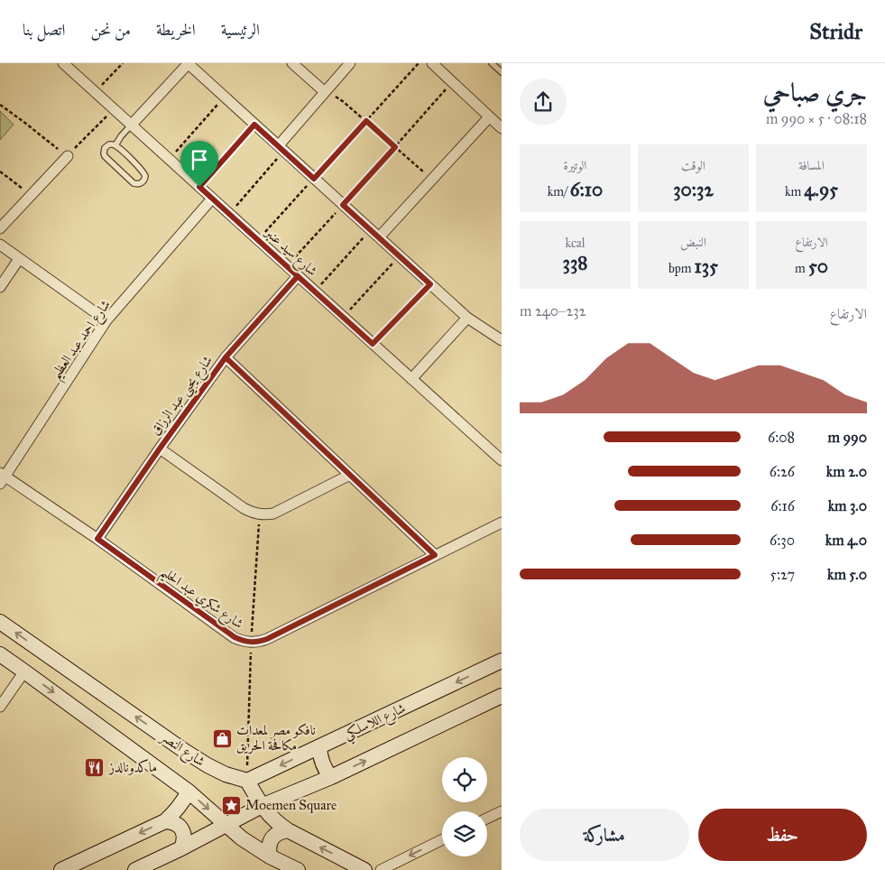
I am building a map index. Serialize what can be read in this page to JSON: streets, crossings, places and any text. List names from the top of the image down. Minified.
{"streets":{"main road":["شارع اللاسلكي","شارع النصر"],"street":["شارع سيد عنبر","شارع احمد عبد العظيم","شارع يحيى عبد الرزاق","شارع شكري عبد الحليم"]},"crossings":[["شارع سيد عنبر","شارع احمد عبد العظيم"],["شارع سيد عنبر","شارع يحيى عبد الرزاق"],["شارع احمد عبد العظيم","شارع شكري عبد الحليم"],["شارع يحيى عبد الرزاق","شارع شكري عبد الحليم"],["شارع اللاسلكي","شارع النصر"]],"places":{"shop":["نافكو مصر لمعدات مكافحة الحريق"],"restaurant":["ماكدونالدز"],"place":["Moemen Square"]},"page":{"header":"Stridr","nav":["الرئيسية","الخريطة","من نحن","اتصل بنا"],"heading":["جري صباحي","08:18 · 5 × 990 m"],"stats":[["المسافة","4.95 km"],["الوقت","30:32"],["الوتيرة","6:10 /km"],["الارتفاع","50 m"],["النبض","135 bpm"],["kcal","338"]],"chart":["الارتفاع","232–240 m"],"list":[{"name":"990 m","note":"6:08"},{"name":"2.0 km","note":"6:26"},{"name":"3.0 km","note":"6:16"},{"name":"4.0 km","note":"6:30"},{"name":"5.0 km","note":"5:27"}],"buttons":["حفظ","مشاركة"]}}
